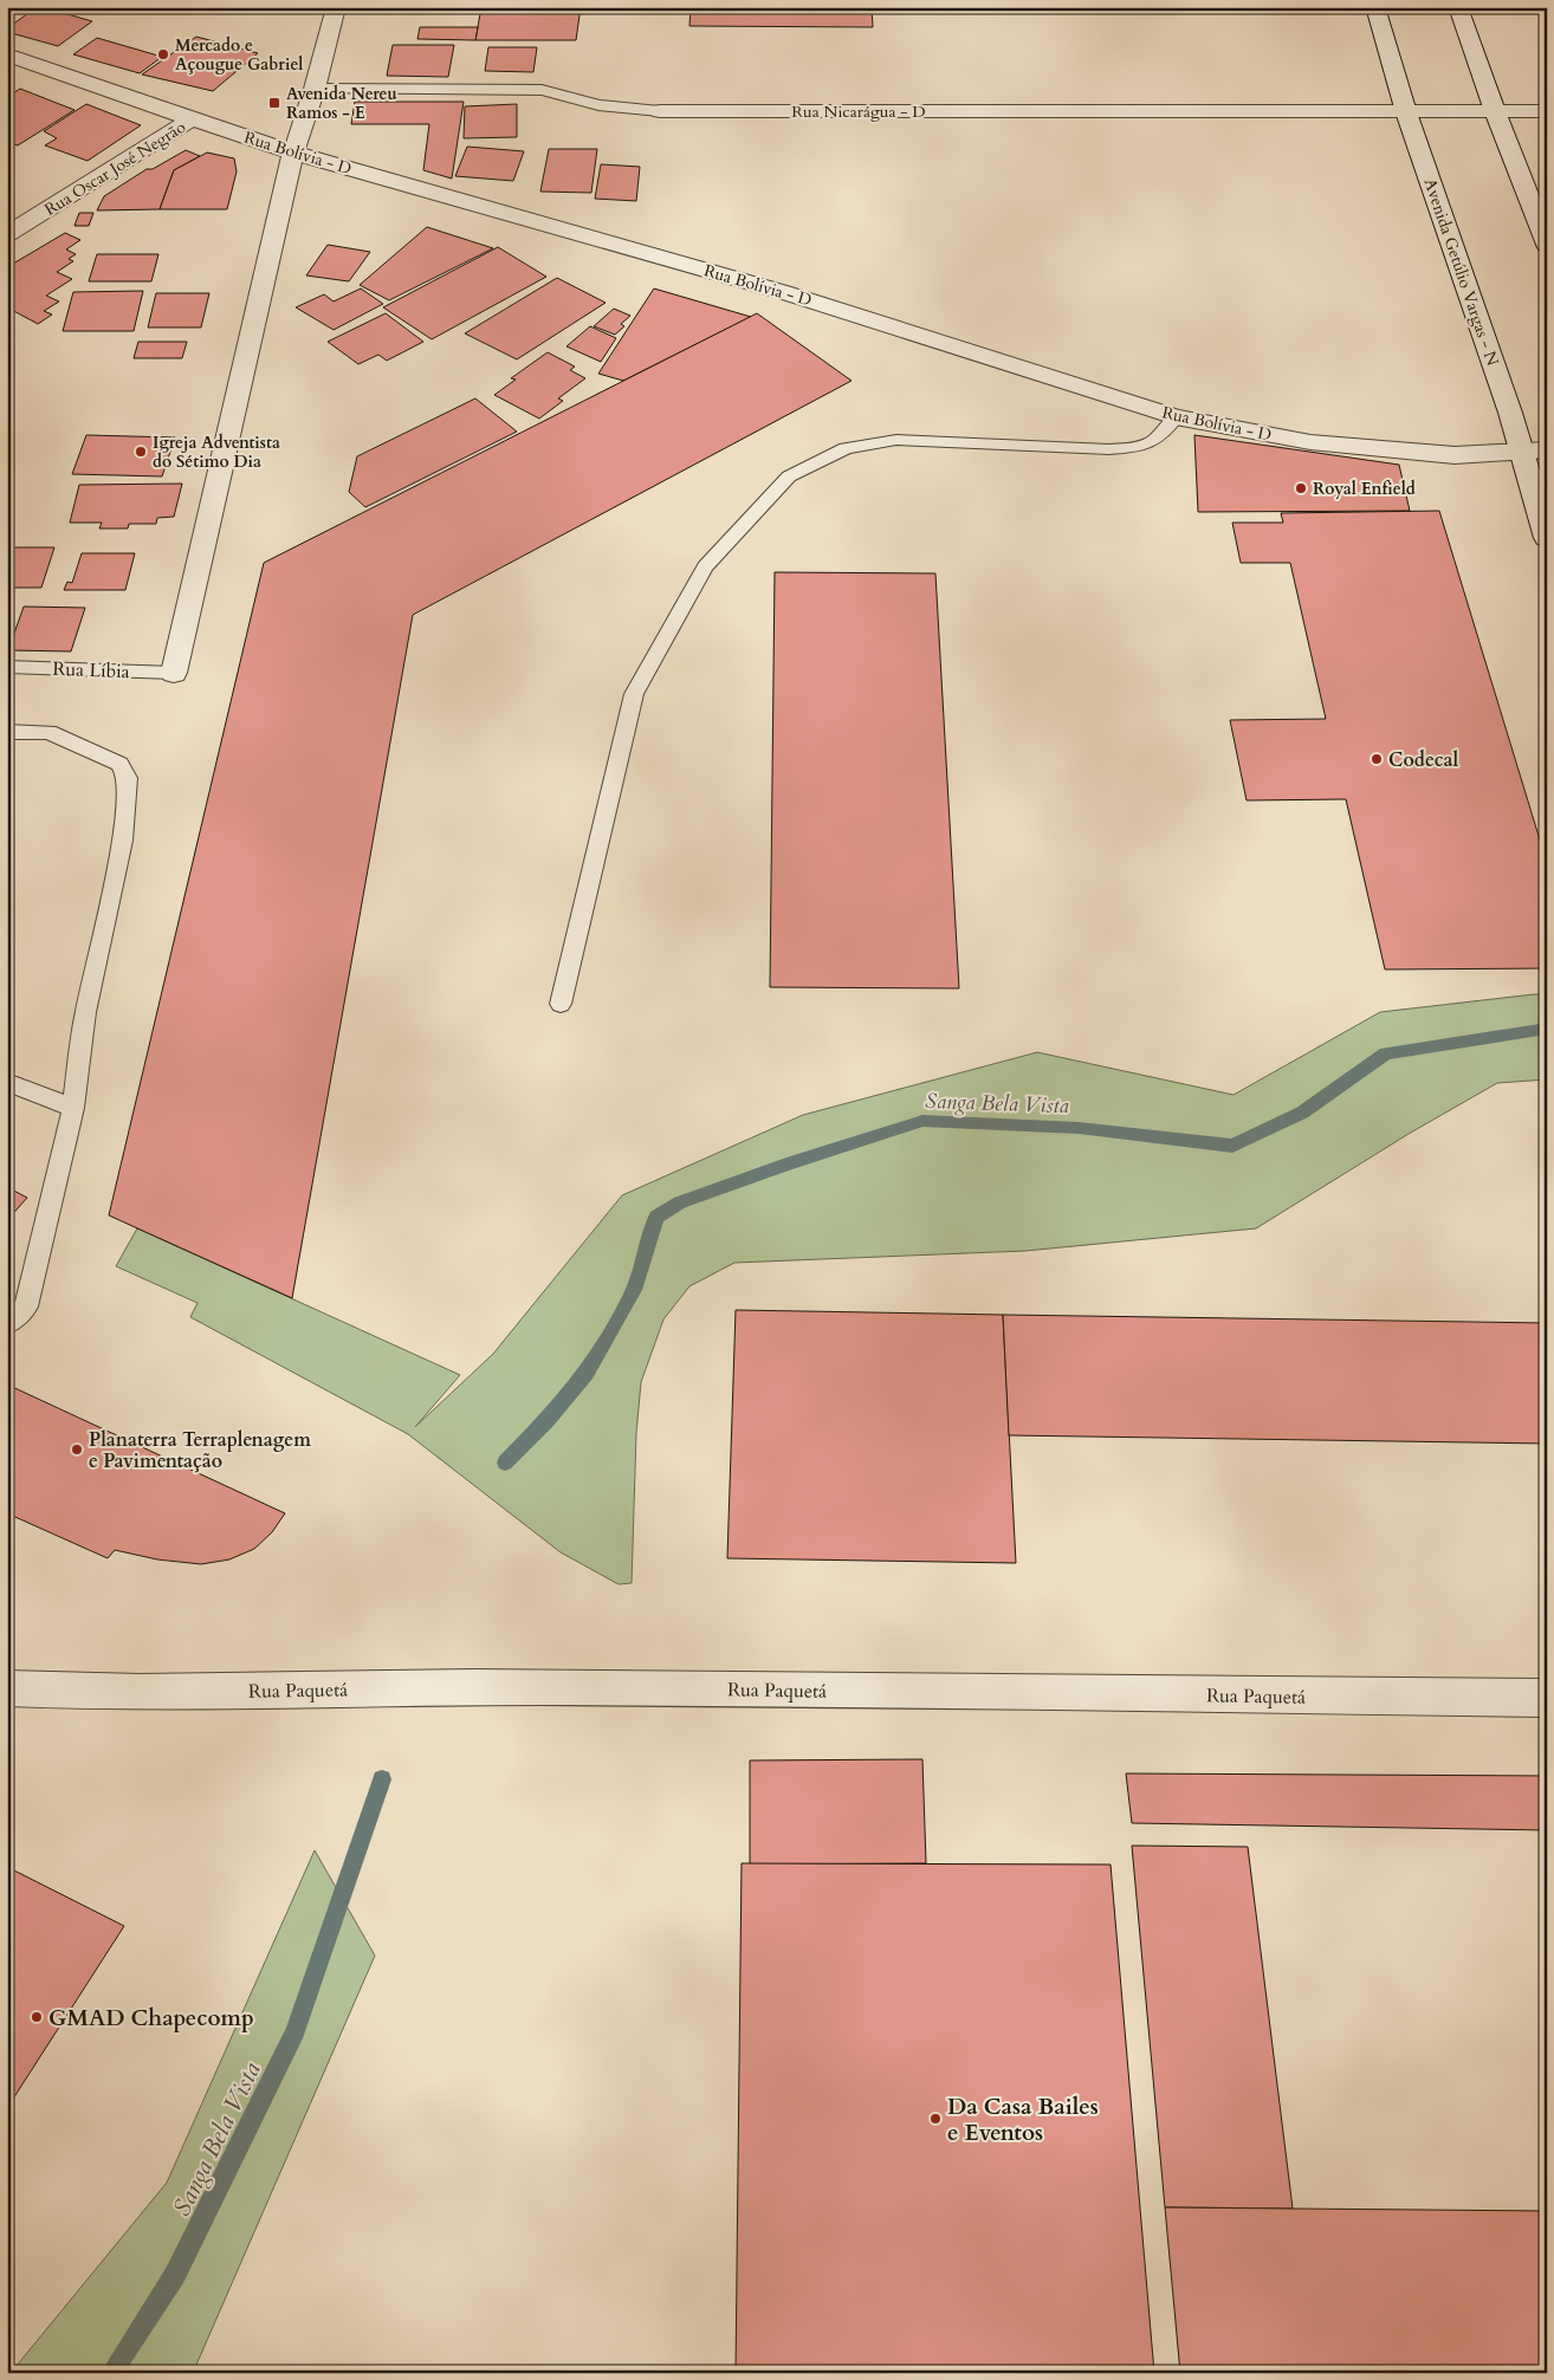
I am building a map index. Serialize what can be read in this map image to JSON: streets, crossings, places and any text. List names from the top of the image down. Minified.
{"streets":{"street":["Rua Nicarágua - D","Rua Bolívia - D","Rua Oscar José Negrão","Avenida Getúlio Vargas - N","Rua Paquetá"],"lane":["Rua Líbia"]},"crossings":[["Rua Nicarágua - D","Avenida Getúlio Vargas - N"],["Rua Bolívia - D","Rua Oscar José Negrão"],["Rua Bolívia - D","Avenida Getúlio Vargas - N"]],"water":["Sanga Bela Vista"],"places":{"other":["Mercado e Açougue Gabriel","Igreja Adventista do Sétimo Dia","Royal Enfield","Codecal","Planaterra Terraplenagem e Pavimentação","GMAD Chapecomp","Da Casa Bailes e Eventos"],"transit":["Avenida Nereu Ramos - E"]}}
